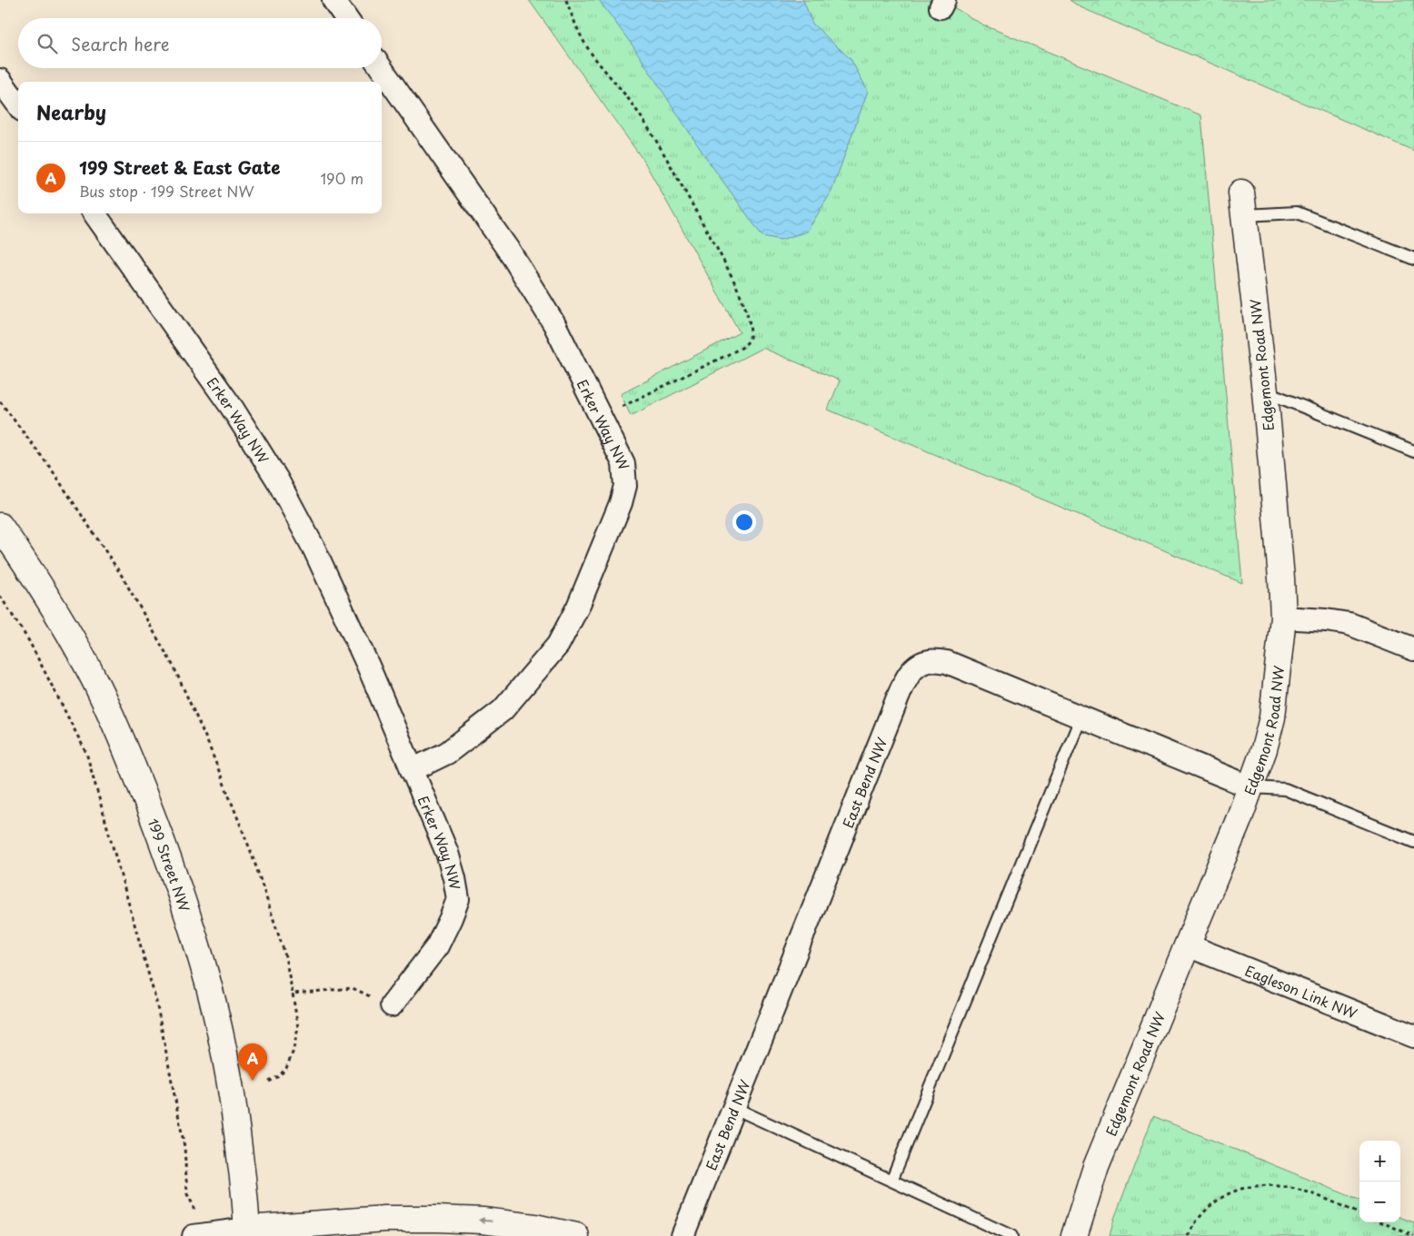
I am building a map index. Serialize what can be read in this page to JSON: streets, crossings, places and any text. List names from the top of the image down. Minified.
{"streets":{"street":["Edgemont Road NW","Erker Way NW","East Bend NW","199 Street NW","Eagleson Link NW"]},"crossings":[["Edgemont Road NW","East Bend NW"],["Edgemont Road NW","Eagleson Link NW"]],"page":{"search":"Search here","heading":"Nearby","list":[{"mark":"A","name":"199 Street & East Gate","note":"Bus stop · 199 Street NW","value":"190 m"}],"pins":"A","map_buttons":["+","−"]}}
